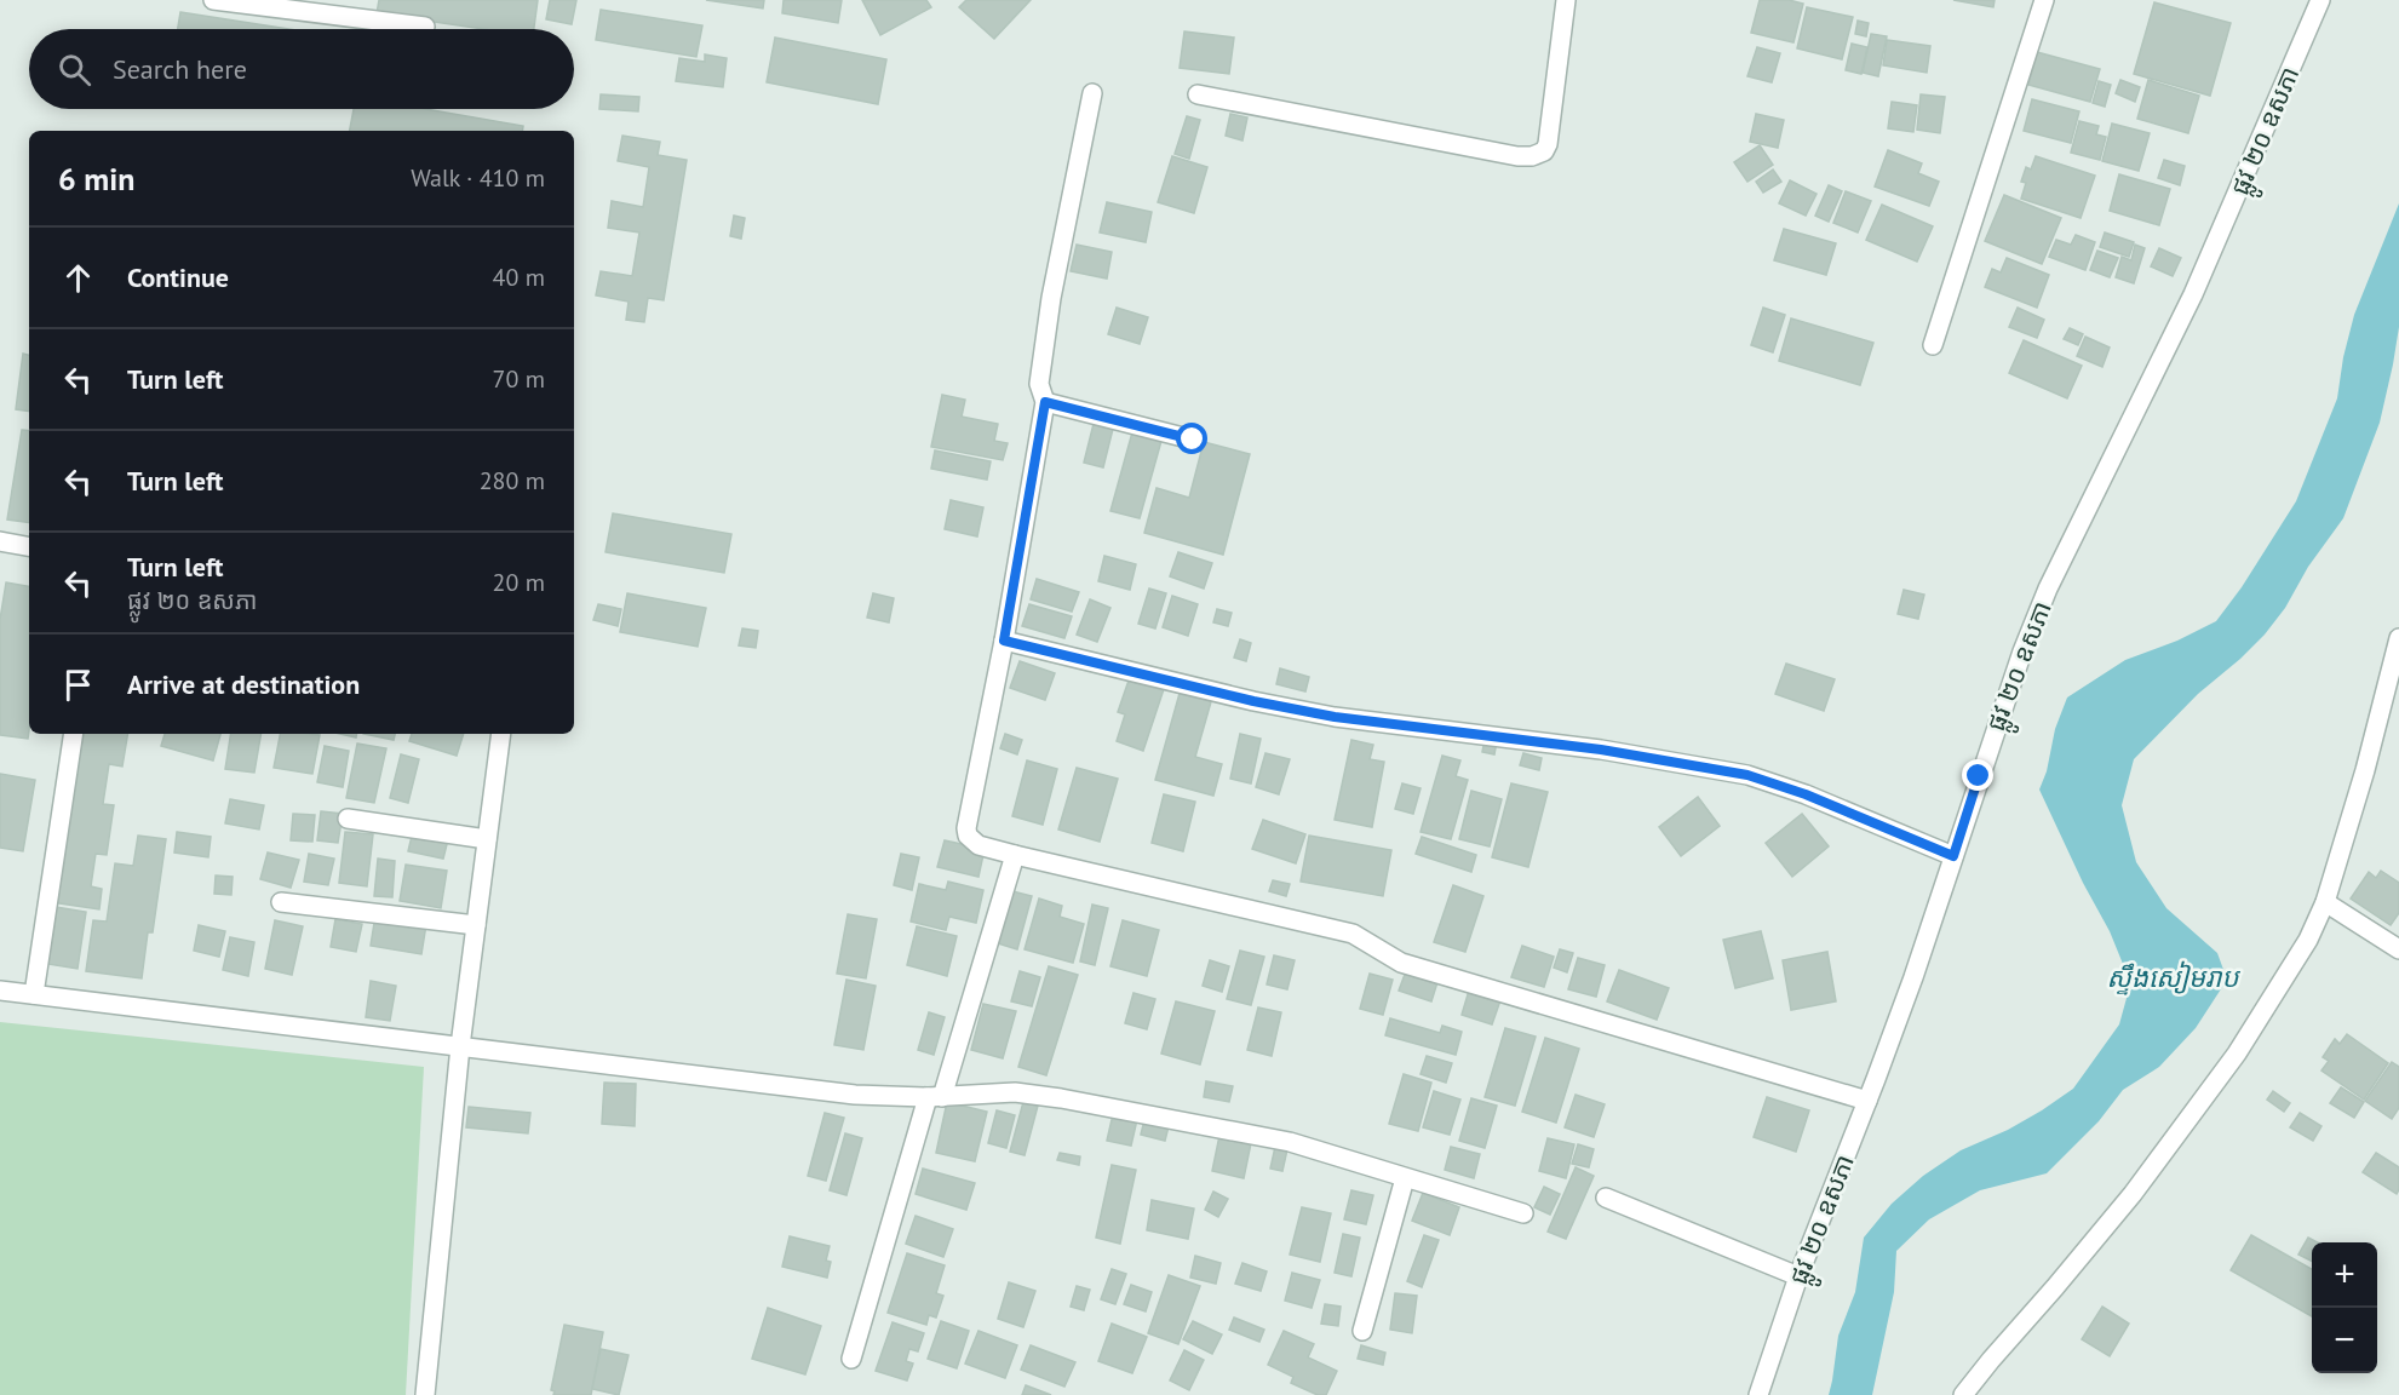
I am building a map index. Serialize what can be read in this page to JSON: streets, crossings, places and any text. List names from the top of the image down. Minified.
{"streets":{"street":["ផ្លូវ ២០ ឧសភា"]},"water":["ស្ទឹងសៀមរាប"],"page":{"search":"Search here","heading":["6 min","Walk · 410 m"],"list":[["Continue","40 m"],["Turn left","70 m"],["Turn left","280 m"],["Turn left","ផ្លូវ ២០ ឧសភា","20 m"],"Arrive at destination"],"map_buttons":["+","−"]}}
